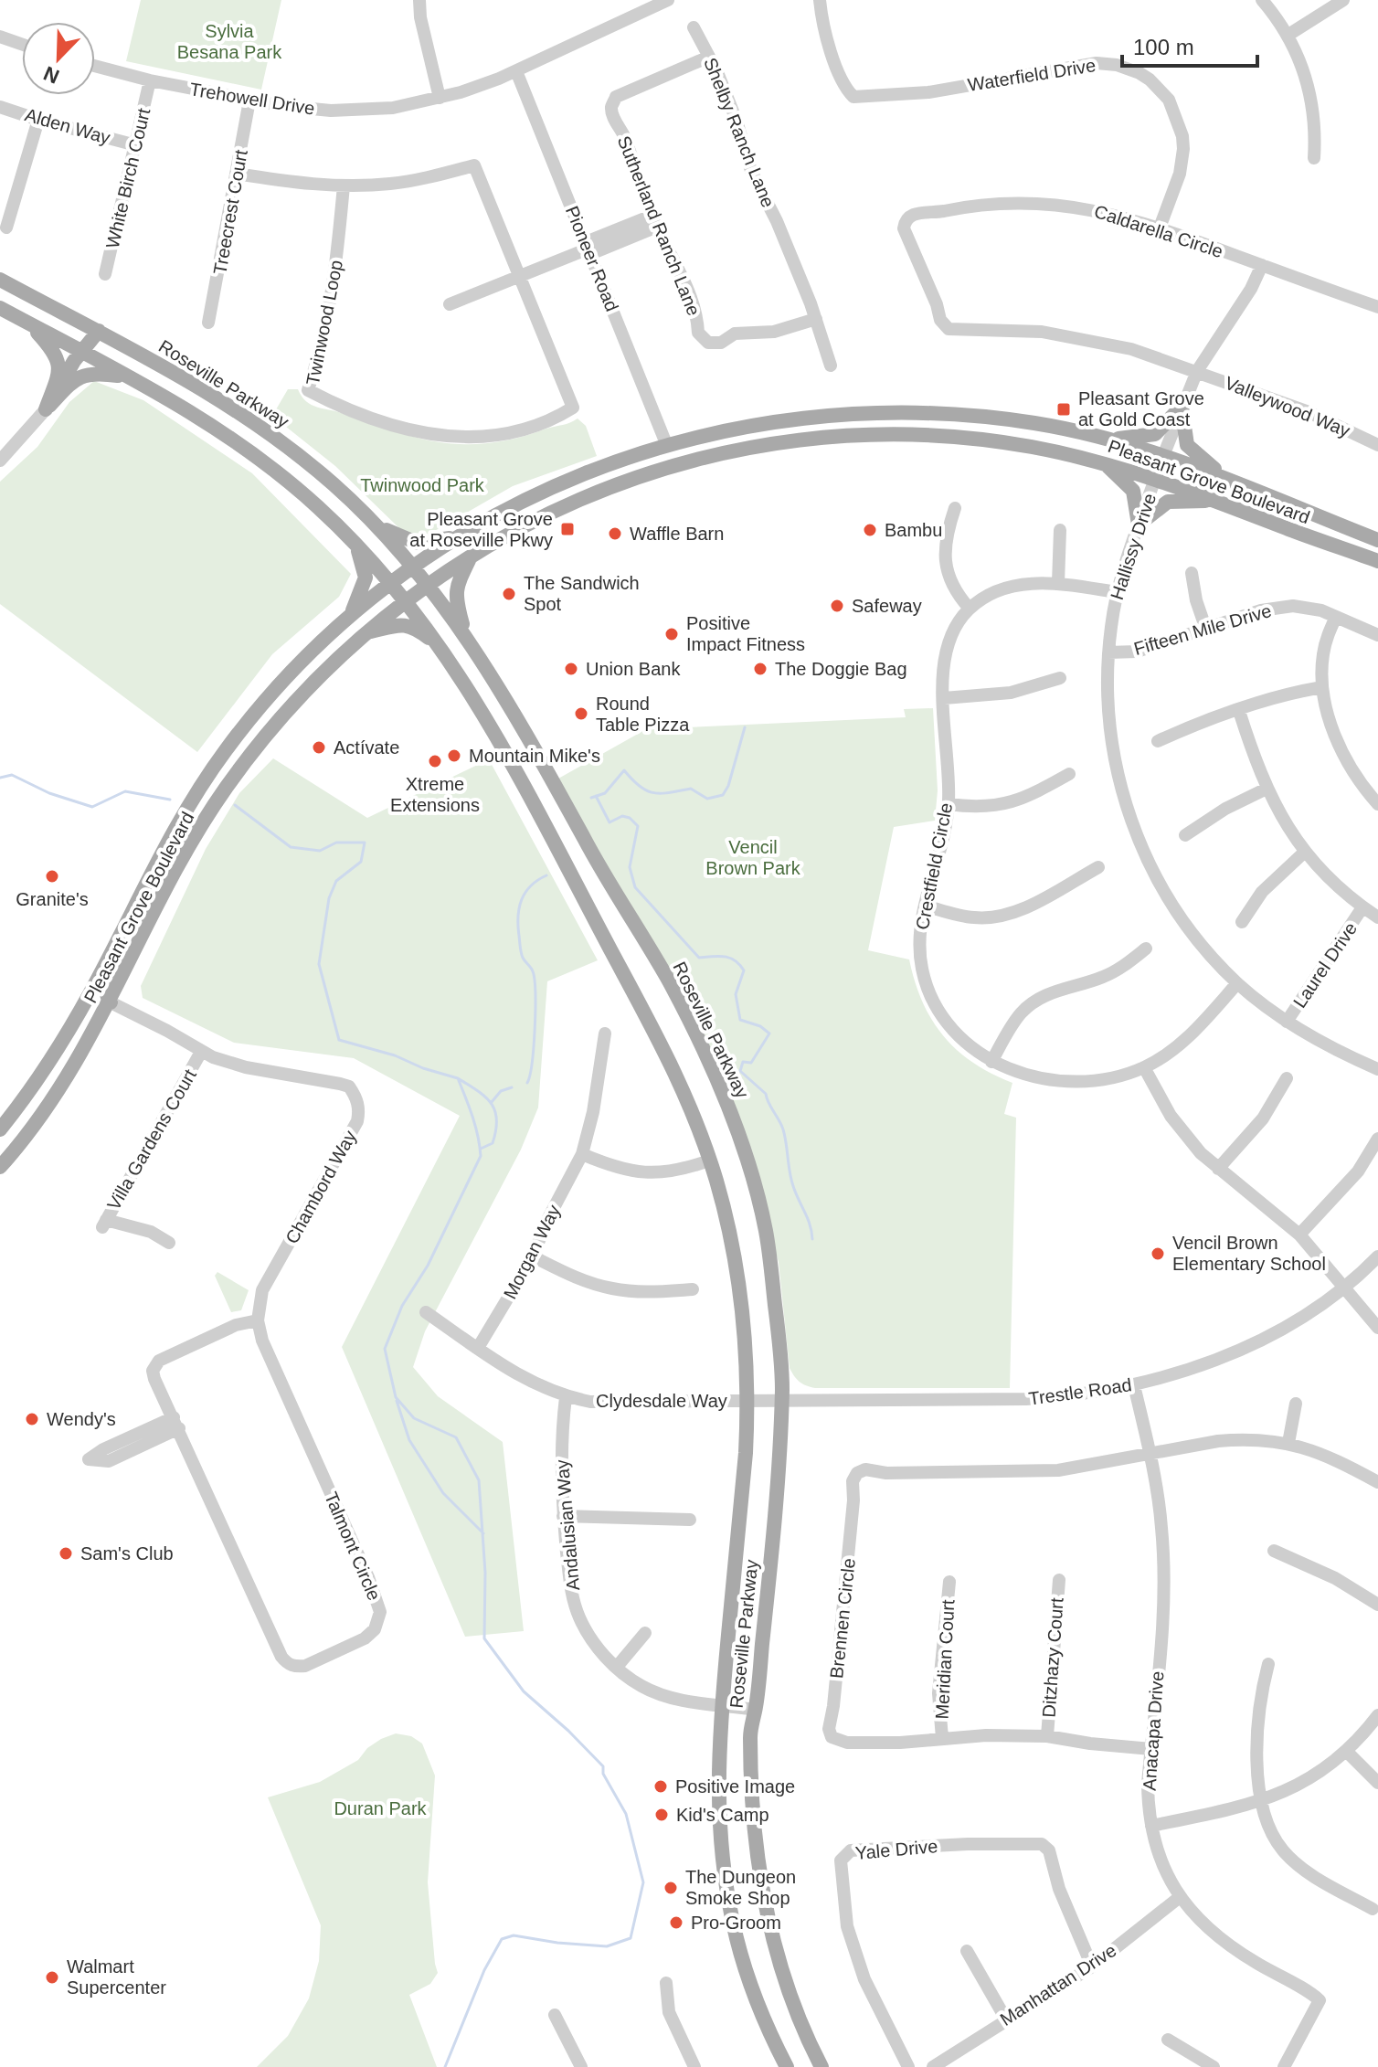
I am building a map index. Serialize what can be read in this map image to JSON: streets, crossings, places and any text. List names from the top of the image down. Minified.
{"streets":{"main road":["Roseville Parkway","Pleasant Grove Boulevard"],"street":["Waterfield Drive","Trehowell Drive","Alden Way","Shelby Ranch Lane","White Birch Court","Treecrest Court","Sutherland Ranch Lane","Caldarella Circle","Pioneer Road","Twinwood Loop","Valleywood Way","Hallissy Drive","Fifteen Mile Drive","Crestfield Circle","Laurel Drive","Villa Gardens Court","Chambord Way","Morgan Way","Trestle Road","Clydesdale Way","Andalusian Way","Talmont Circle","Brennen Circle","Ditzhazy Court","Meridian Court","Anacapa Drive","Yale Drive","Manhattan Drive"]},"crossings":[["Waterfield Drive","Caldarella Circle"],["Trehowell Drive","White Birch Court"],["Trehowell Drive","Treecrest Court"],["Trehowell Drive","Pioneer Road"],["Alden Way","White Birch Court"],["Shelby Ranch Lane","Sutherland Ranch Lane"],["Caldarella Circle","Valleywood Way"],["Pioneer Road","Pleasant Grove Boulevard"],["Roseville Parkway","Pleasant Grove Boulevard"],["Roseville Parkway","Trestle Road"],["Roseville Parkway","Clydesdale Way"],["Roseville Parkway","Andalusian Way"],["Pleasant Grove Boulevard","Hallissy Drive"],["Pleasant Grove Boulevard","Chambord Way"],["Hallissy Drive","Fifteen Mile Drive"],["Hallissy Drive","Crestfield Circle"],["Hallissy Drive","Laurel Drive"],["Villa Gardens Court","Chambord Way"],["Chambord Way","Talmont Circle"],["Morgan Way","Clydesdale Way"],["Trestle Road","Clydesdale Way"],["Trestle Road","Anacapa Drive"],["Clydesdale Way","Andalusian Way"],["Brennen Circle","Ditzhazy Court"],["Brennen Circle","Meridian Court"],["Brennen Circle","Anacapa Drive"],["Anacapa Drive","Manhattan Drive"],["Yale Drive","Manhattan Drive"]],"parks":["Sylvia Besana Park","Twinwood Park","Vencil Brown Park","Duran Park"],"places":{"transit":["Pleasant Grove at Gold Coast","Pleasant Grove at Roseville Pkwy"],"other":["Bambu","Waffle Barn","The Sandwich Spot","Safeway","Positive Impact Fitness","Union Bank","The Doggie Bag","Round Table Pizza","Actívate","Mountain Mike's","Xtreme Extensions","Granite's","Vencil Brown Elementary School","Wendy's","Sam's Club","Positive Image","Kid's Camp","The Dungeon Smoke Shop","Pro-Groom","Walmart Supercenter"]},"scale_bar":"100 m","north":"bottom left"}
